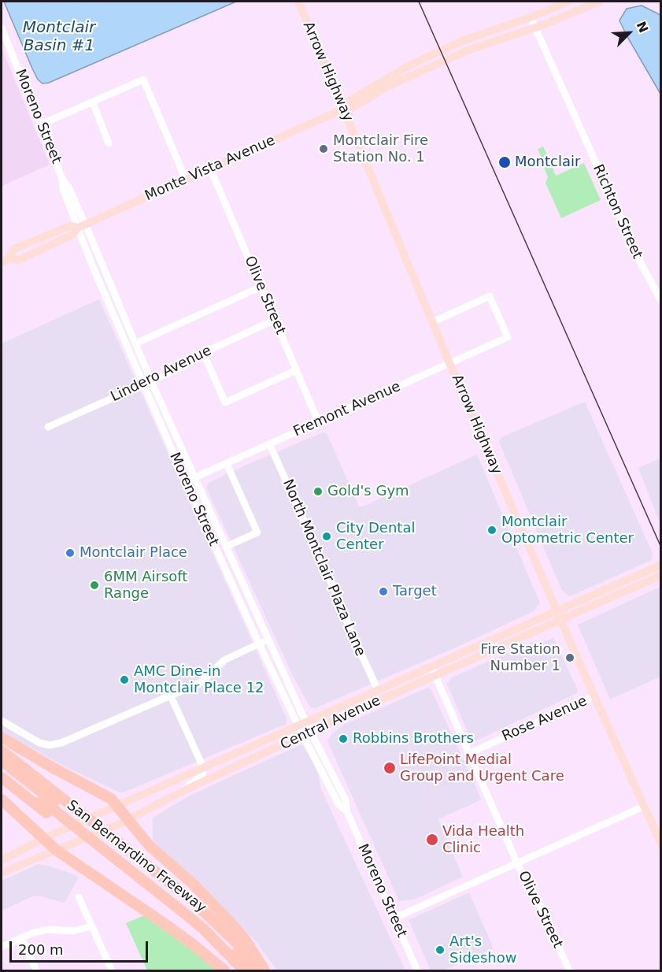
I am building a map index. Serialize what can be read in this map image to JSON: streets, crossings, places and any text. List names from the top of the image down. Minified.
{"streets":{"highway":["San Bernardino Freeway"],"main road":["Arrow Highway","Monte Vista Avenue","Central Avenue"],"street":["Moreno Street","Richton Street","Olive Street","Lindero Avenue","Fremont Avenue","North Montclair Plaza Lane","Rose Avenue"]},"crossings":[["Arrow Highway","Monte Vista Avenue"],["Arrow Highway","Fremont Avenue"],["Arrow Highway","Rose Avenue"],["Arrow Highway","Central Avenue"],["Moreno Street","Monte Vista Avenue"],["Moreno Street","Lindero Avenue"],["Moreno Street","Fremont Avenue"],["Moreno Street","Central Avenue"],["Monte Vista Avenue","Richton Street"],["Monte Vista Avenue","Olive Street"],["Olive Street","Lindero Avenue"],["Olive Street","Fremont Avenue"],["Olive Street","Rose Avenue"],["Olive Street","Central Avenue"],["Fremont Avenue","North Montclair Plaza Lane"],["North Montclair Plaza Lane","Central Avenue"]],"water":["Montclair Basin #1"],"places":["Montclair Fire Station No. 1","Montclair","Gold's Gym","Montclair Optometric Center","City Dental Center","Montclair Place","6MM Airsoft Range","Target","Fire Station Number 1","AMC Dine-in Montclair Place 12","Robbins Brothers","LifePoint Medial Group and Urgent Care","Vida Health Clinic","Art's Sideshow"],"scale_bar":"200 m","north":"top right"}
